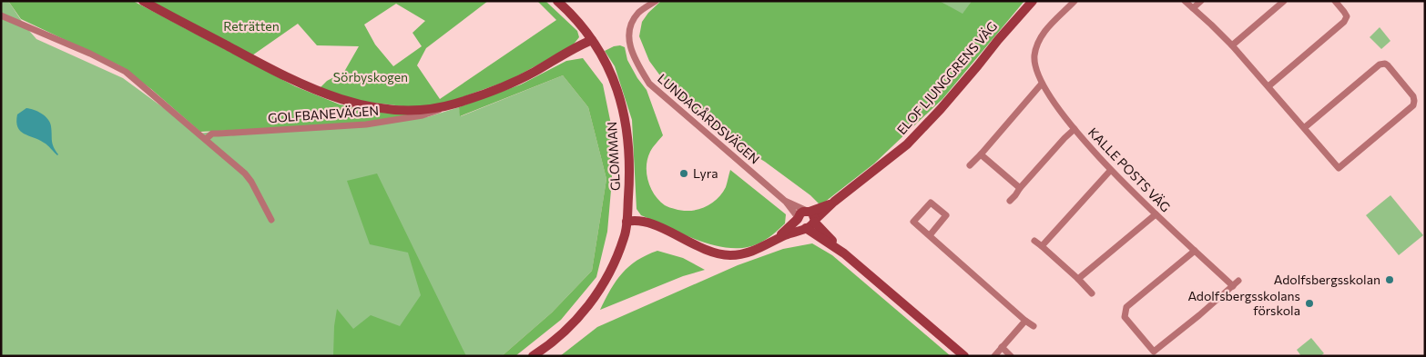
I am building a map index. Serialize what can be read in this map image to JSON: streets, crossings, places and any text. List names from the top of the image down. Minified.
{"streets":{"street":["ELOF LJUNGGRENS VÄG","GOLFBANEVÄGEN","LUNDAGÅRDSVÄGEN","GLOMMAN","KALLE POSTS VÄG"]},"crossings":[["ELOF LJUNGGRENS VÄG","LUNDAGÅRDSVÄGEN"]],"parks":["Reträtten","Sörbyskogen"],"places":["Lyra","Adolfsbergsskolan","Adolfsbergsskolans förskola"]}
